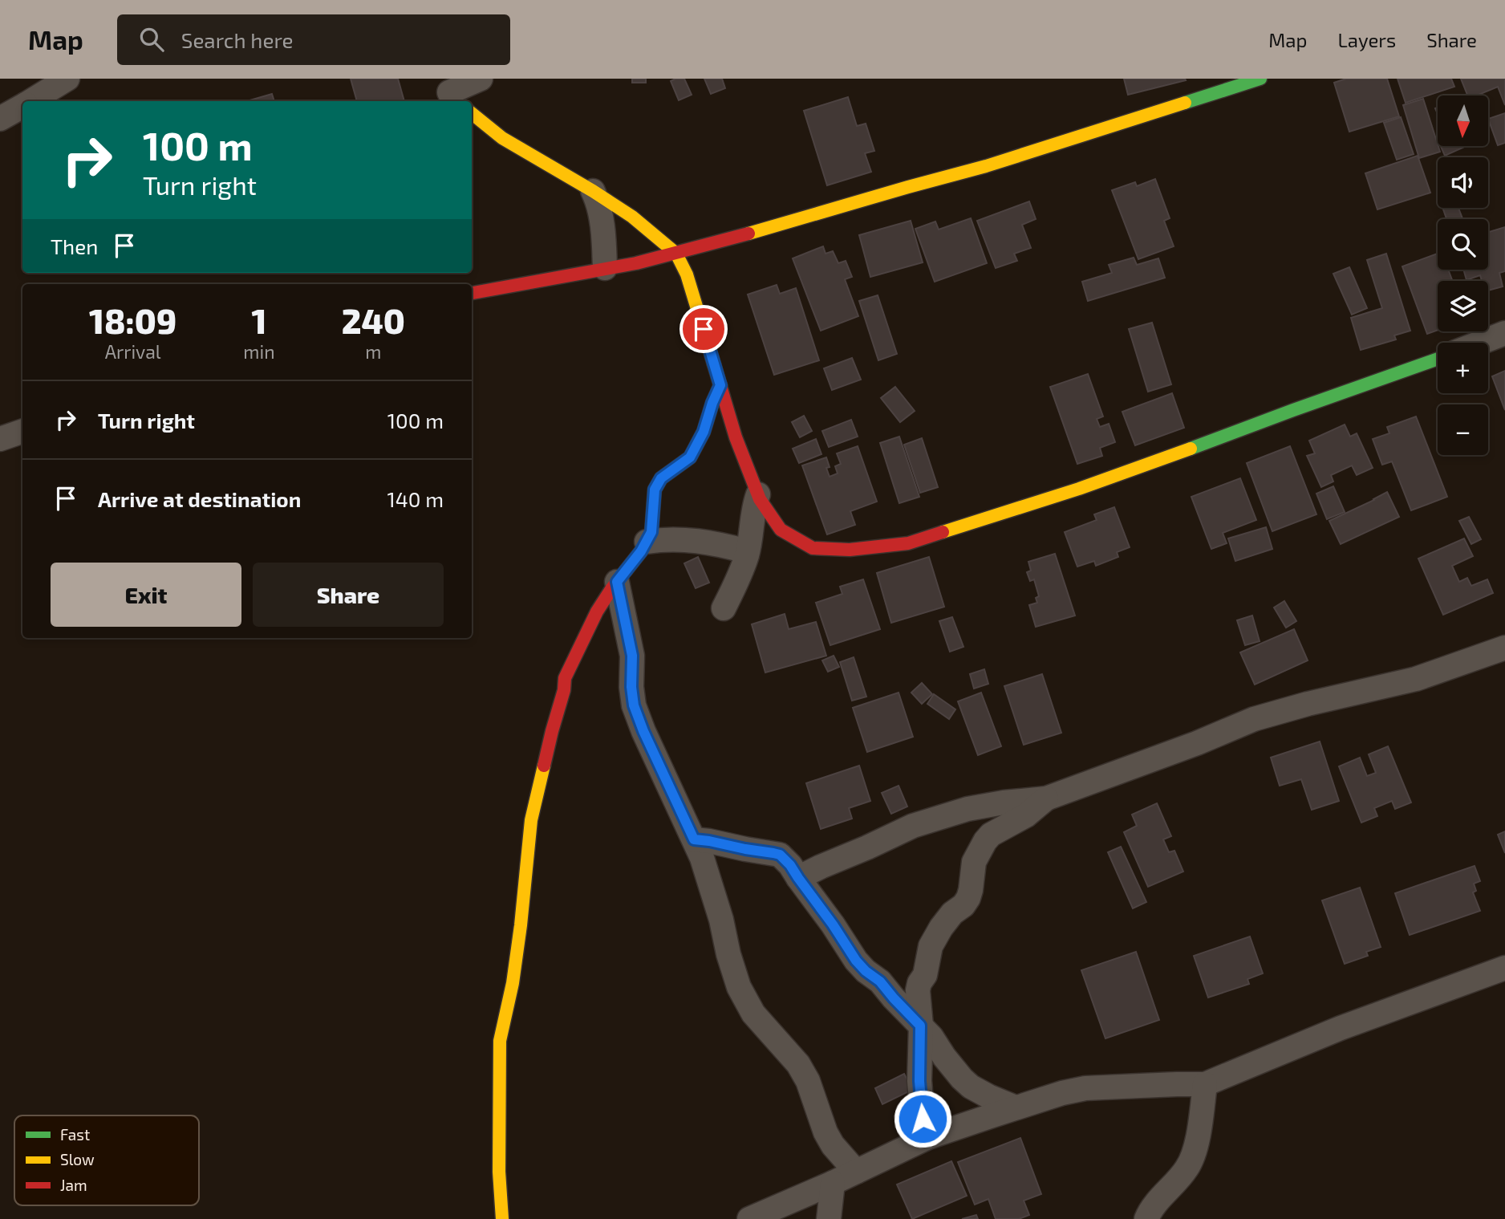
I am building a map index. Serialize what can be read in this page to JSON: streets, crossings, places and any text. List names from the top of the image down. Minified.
{"legend":["Fast","Slow","Jam"],"north":"bottom","page":{"header":"Map","search":"Search here","nav":["Map","Layers","Share"],"map_buttons":["+","−"],"turn":["100 m","Turn right"],"then":"Then","eta":["18:09","Arrival","1","min","240","m"],"list":[{"name":"Turn right","value":"100 m"},{"name":"Arrive at destination","value":"140 m"}],"buttons":["Exit","Share"]}}
